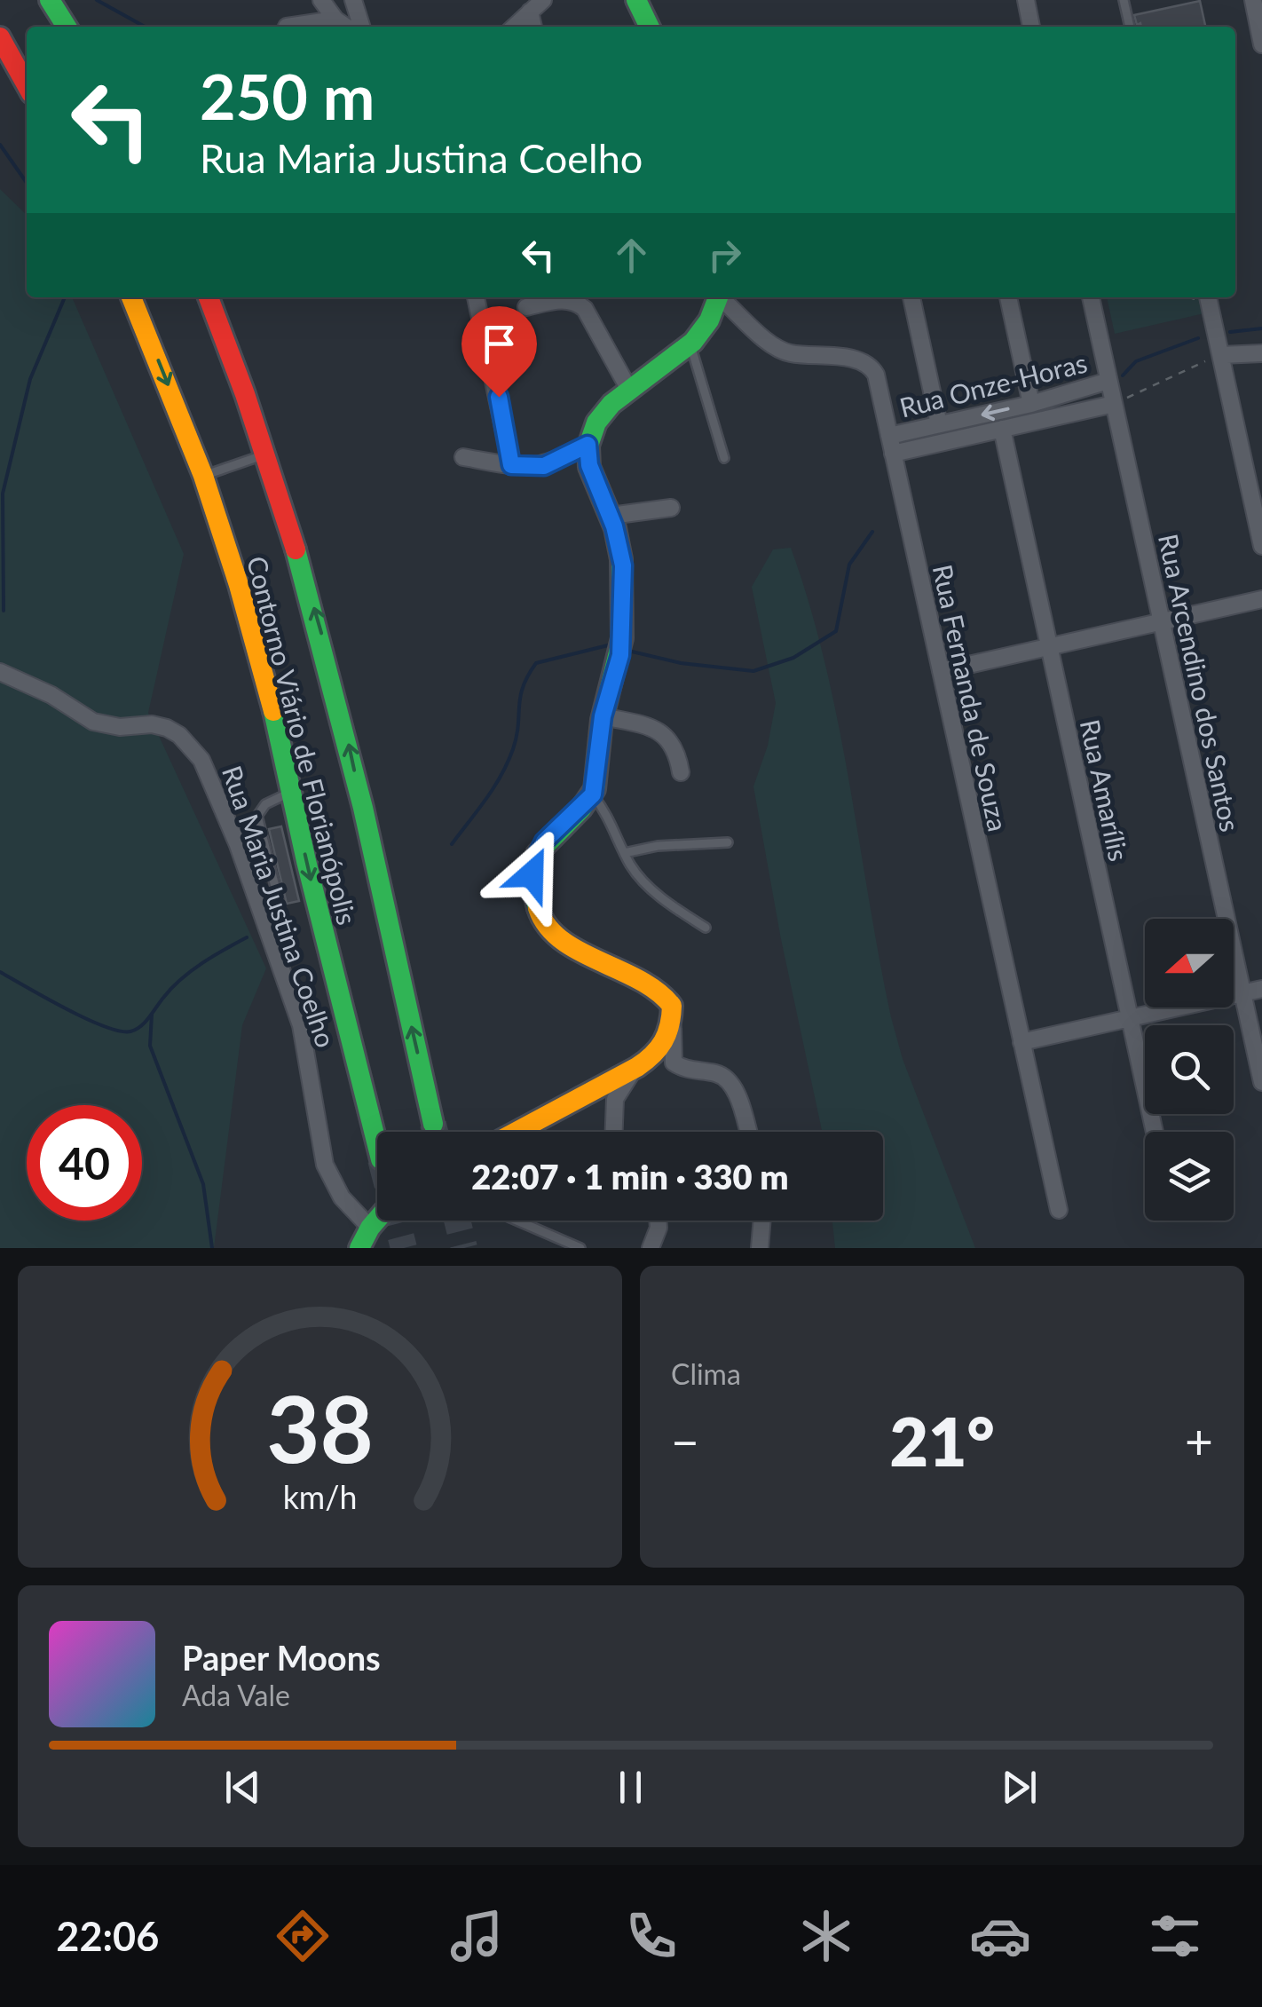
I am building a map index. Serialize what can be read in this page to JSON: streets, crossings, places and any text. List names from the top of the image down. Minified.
{"streets":{"main road":["Contorno Viário de Florianópolis"],"street":["Rua Onze-Horas","Rua Arcendino dos Santos","Rua Fernanda de Souza","Rua Amarílis","Rua Maria Justina Coelho"]},"crossings":[["Rua Onze-Horas","Rua Arcendino dos Santos"],["Rua Onze-Horas","Rua Fernanda de Souza"],["Rua Onze-Horas","Rua Amarílis"]],"north":"left","page":{"turn":["250 m","Rua Maria Justina Coelho"],"limit":"40","trip":"22:07 · 1 min · 330 m","tile":"Clima","heat":["−","21°","+"],"song":["Paper Moons","Ada Vale"],"tabs":"22:06","gauge":["38","km/h"]}}
